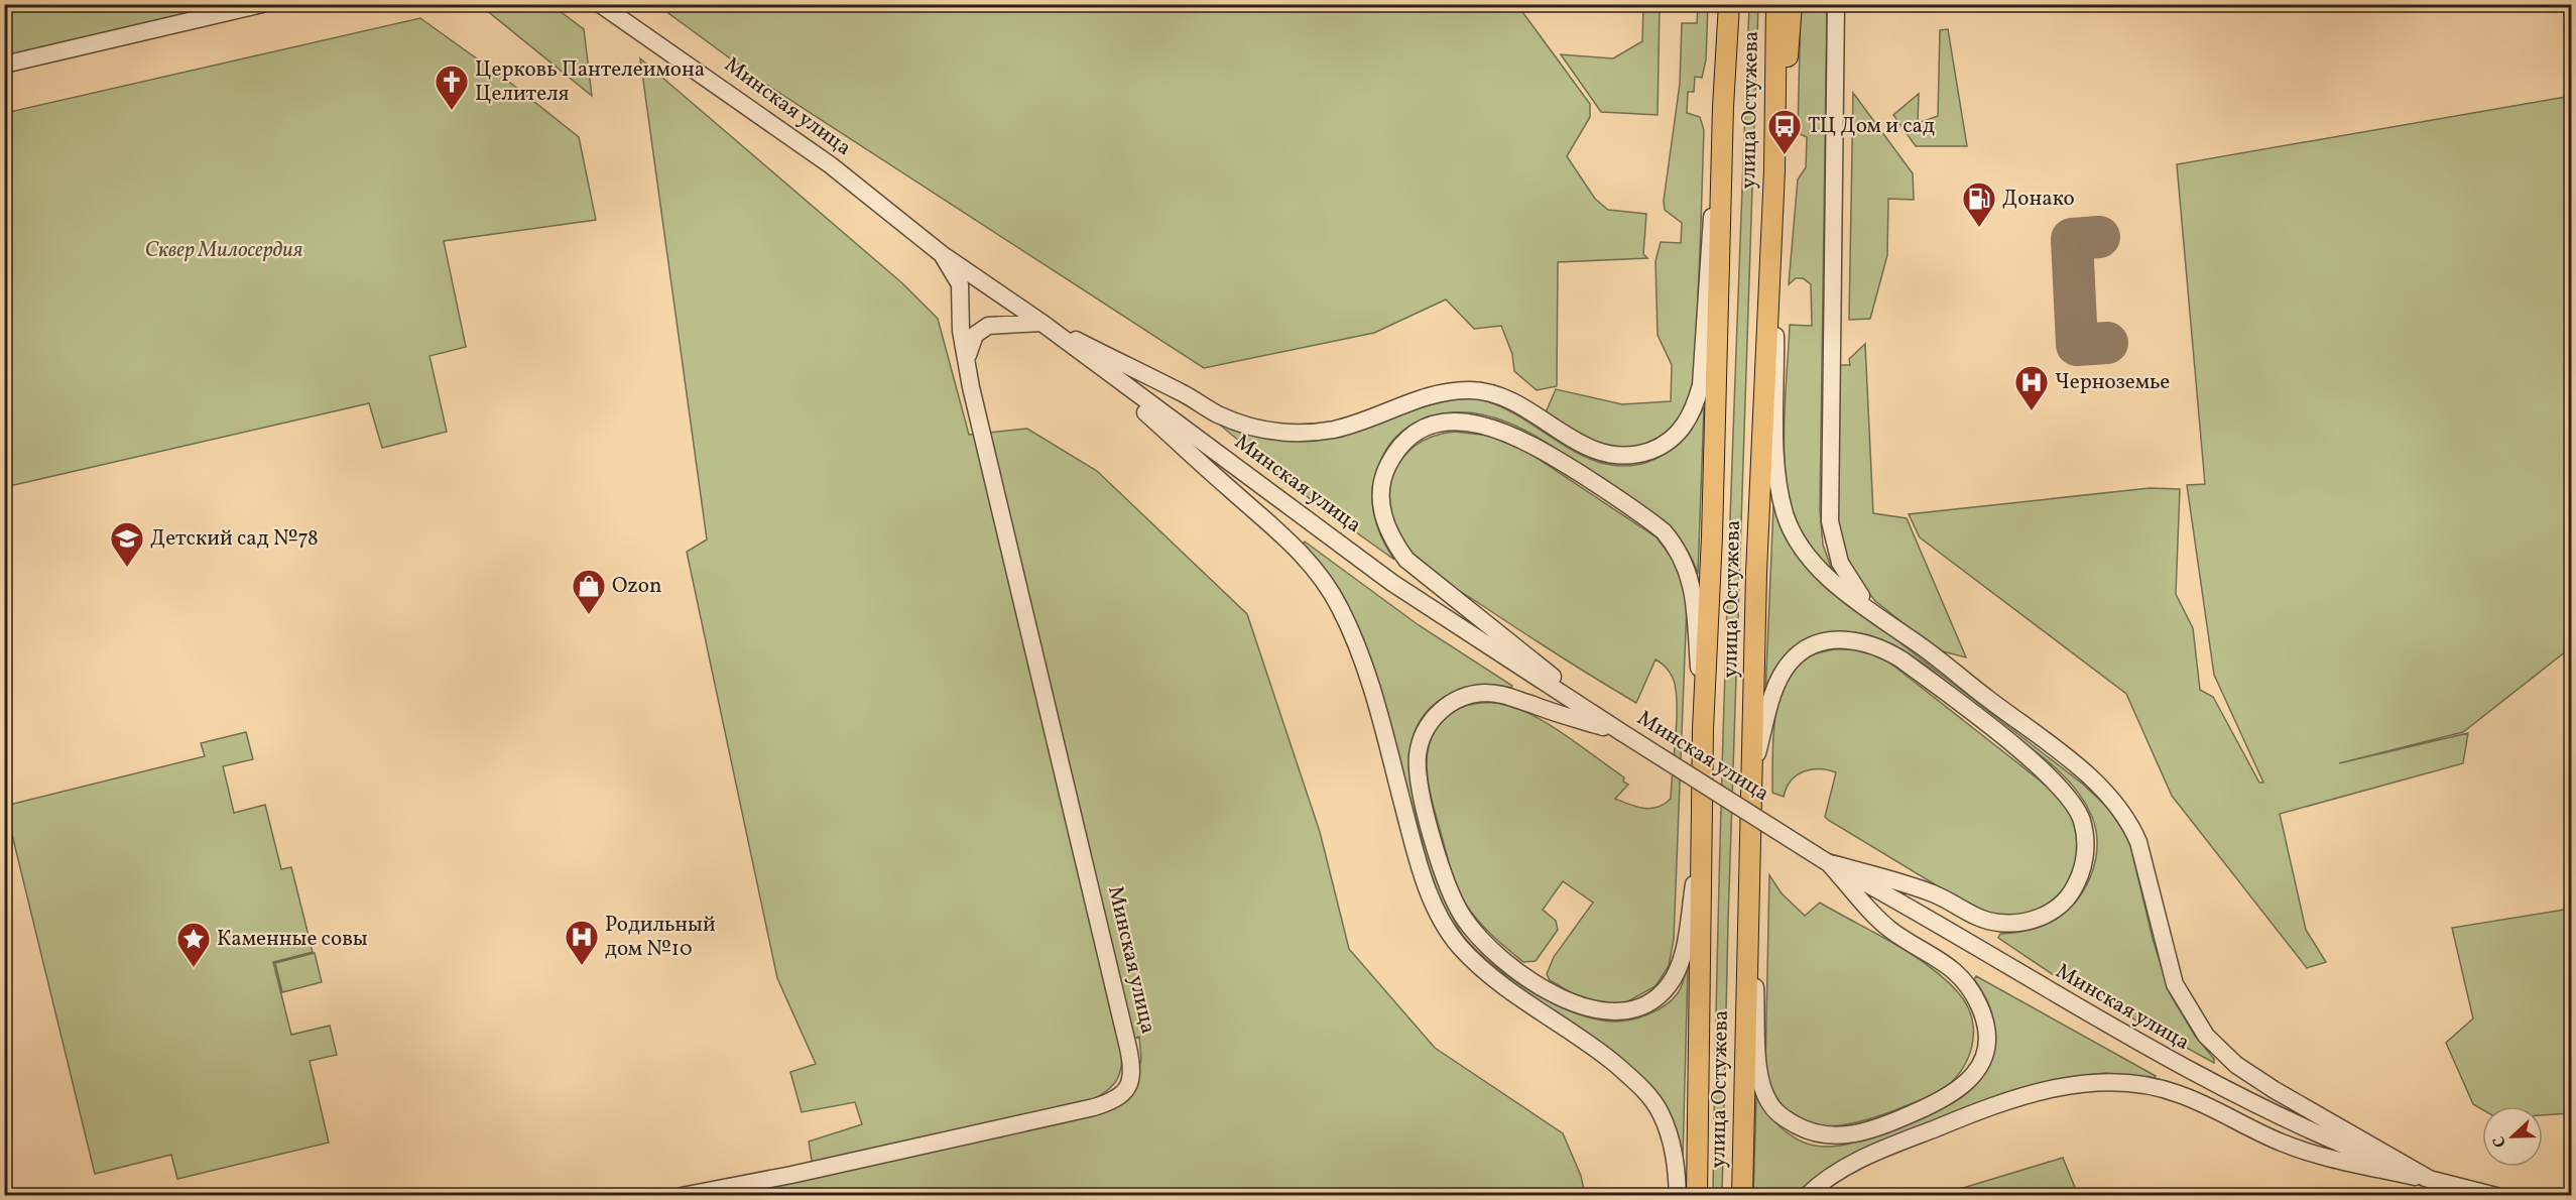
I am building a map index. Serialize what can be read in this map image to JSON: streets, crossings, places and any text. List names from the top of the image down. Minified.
{"streets":{"main road":["улица Остужева"],"street":["Минская улица"]},"parks":["Сквер Милосердия"],"places":{"church":["Церковь Пантелеимона Целителя"],"bus stop":["ТЦ Дом и сад"],"fuel station":["Донако"],"hospital":["Черноземье","Родильный дом №10"],"school or university":["Детский сад №78"],"shop":["Ozon"],"place":["Каменные совы"]},"north":"left"}
